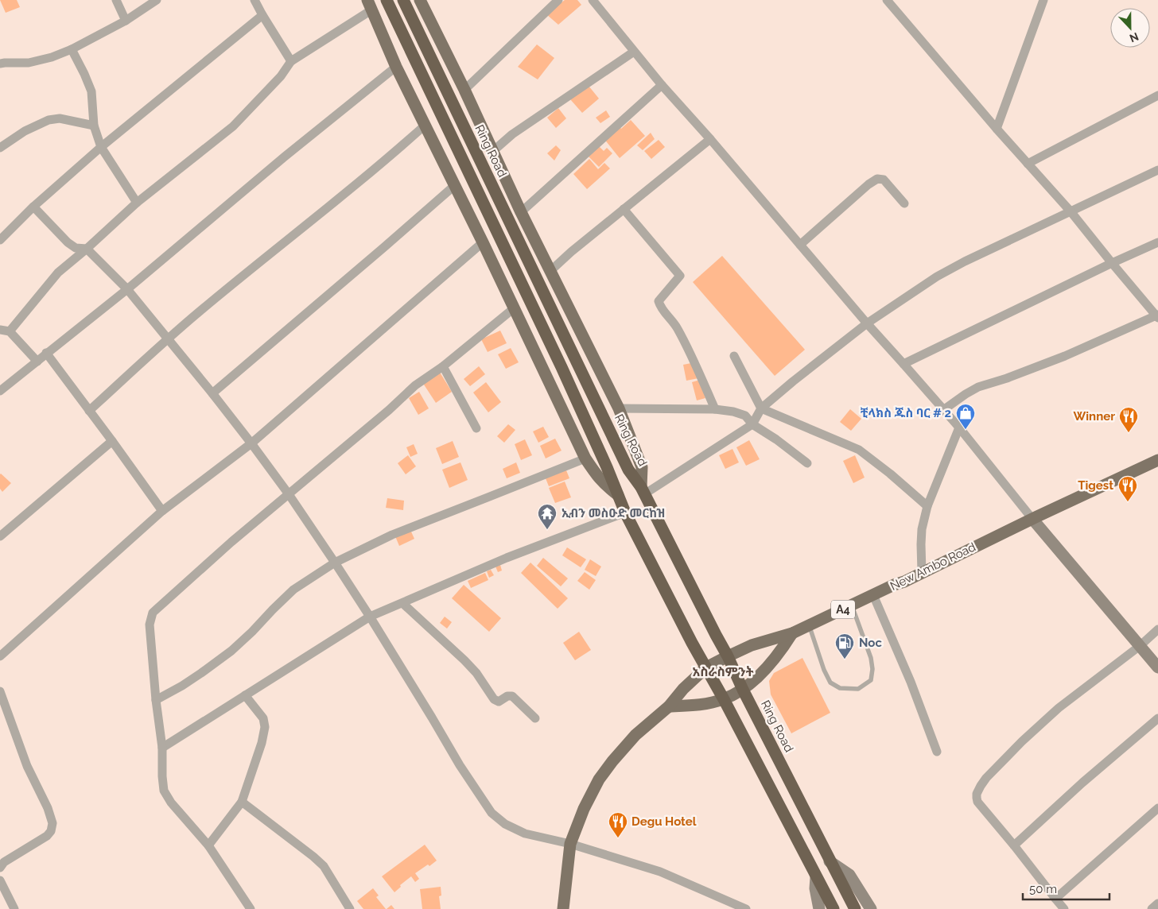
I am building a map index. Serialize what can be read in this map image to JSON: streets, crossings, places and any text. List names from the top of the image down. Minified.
{"streets":{"highway":["Ring Road"],"main road":["New Ambo Road","A4"]},"crossings":[["Ring Road","New Ambo Road"]],"districts":["አስራስምንት"],"places":{"shop":["ቺላክስ ጁስ ባር # 2"],"restaurant":["Winner","Tigest","Degu Hotel"],"temple":["ኢብን መስዑድ መርከዝ"],"fuel station":["Noc"]},"scale_bar":"50 m","north":"bottom"}
